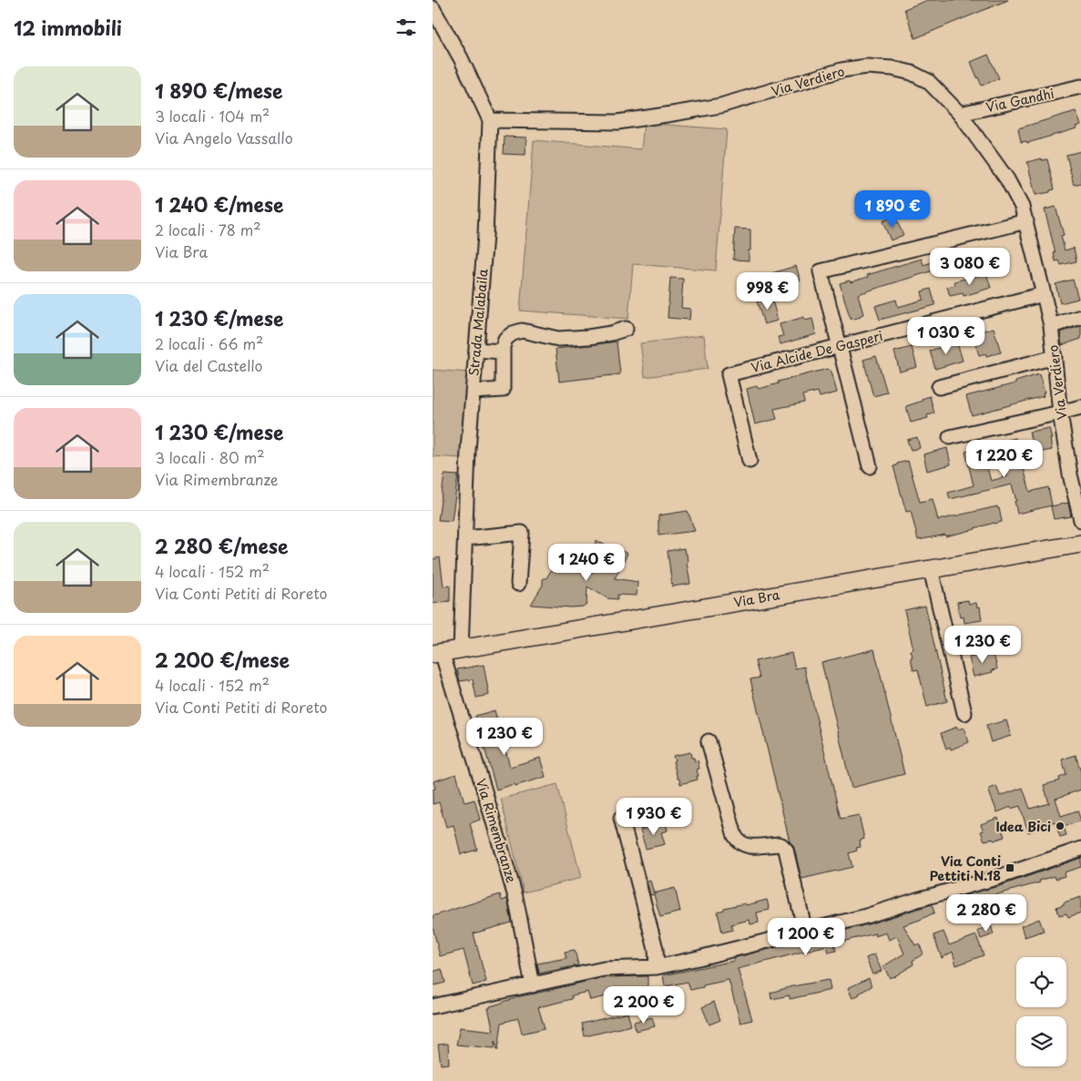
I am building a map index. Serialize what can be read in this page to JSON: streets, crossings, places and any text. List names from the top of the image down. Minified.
{"streets":{"main road":["Via Bra"],"street":["Via Verdiero","Via Gandhi","Strada Malabaila","Via Alcide De Gasperi","Via Rimembranze"]},"crossings":[["Via Verdiero","Via Gandhi"],["Via Verdiero","Strada Malabaila"],["Via Verdiero","Via Alcide De Gasperi"],["Strada Malabaila","Via Bra"],["Via Bra","Via Rimembranze"]],"places":{"other":["Idea Bici"],"transit":["Via Conti Pettiti N.18"]},"page":{"heading":"12 immobili","list":[{"name":"1 890 €/mese","note":"3 locali · 104 m² · Via Angelo Vassallo"},{"name":"1 240 €/mese","note":"2 locali · 78 m² · Via Bra"},{"name":"1 230 €/mese","note":"2 locali · 66 m² · Via del Castello"},{"name":"1 230 €/mese","note":"3 locali · 80 m² · Via Rimembranze"},{"name":"2 280 €/mese","note":"4 locali · 152 m² · Via Conti Petiti di Roreto"},{"name":"2 200 €/mese","note":"4 locali · 152 m² · Via Conti Petiti di Roreto"}],"price":["1 890 €","3 080 €","998 €","1 030 €","1 220 €","1 240 €","1 230 €","1 230 €","1 930 €","2 280 €","1 200 €","2 200 €"]}}
